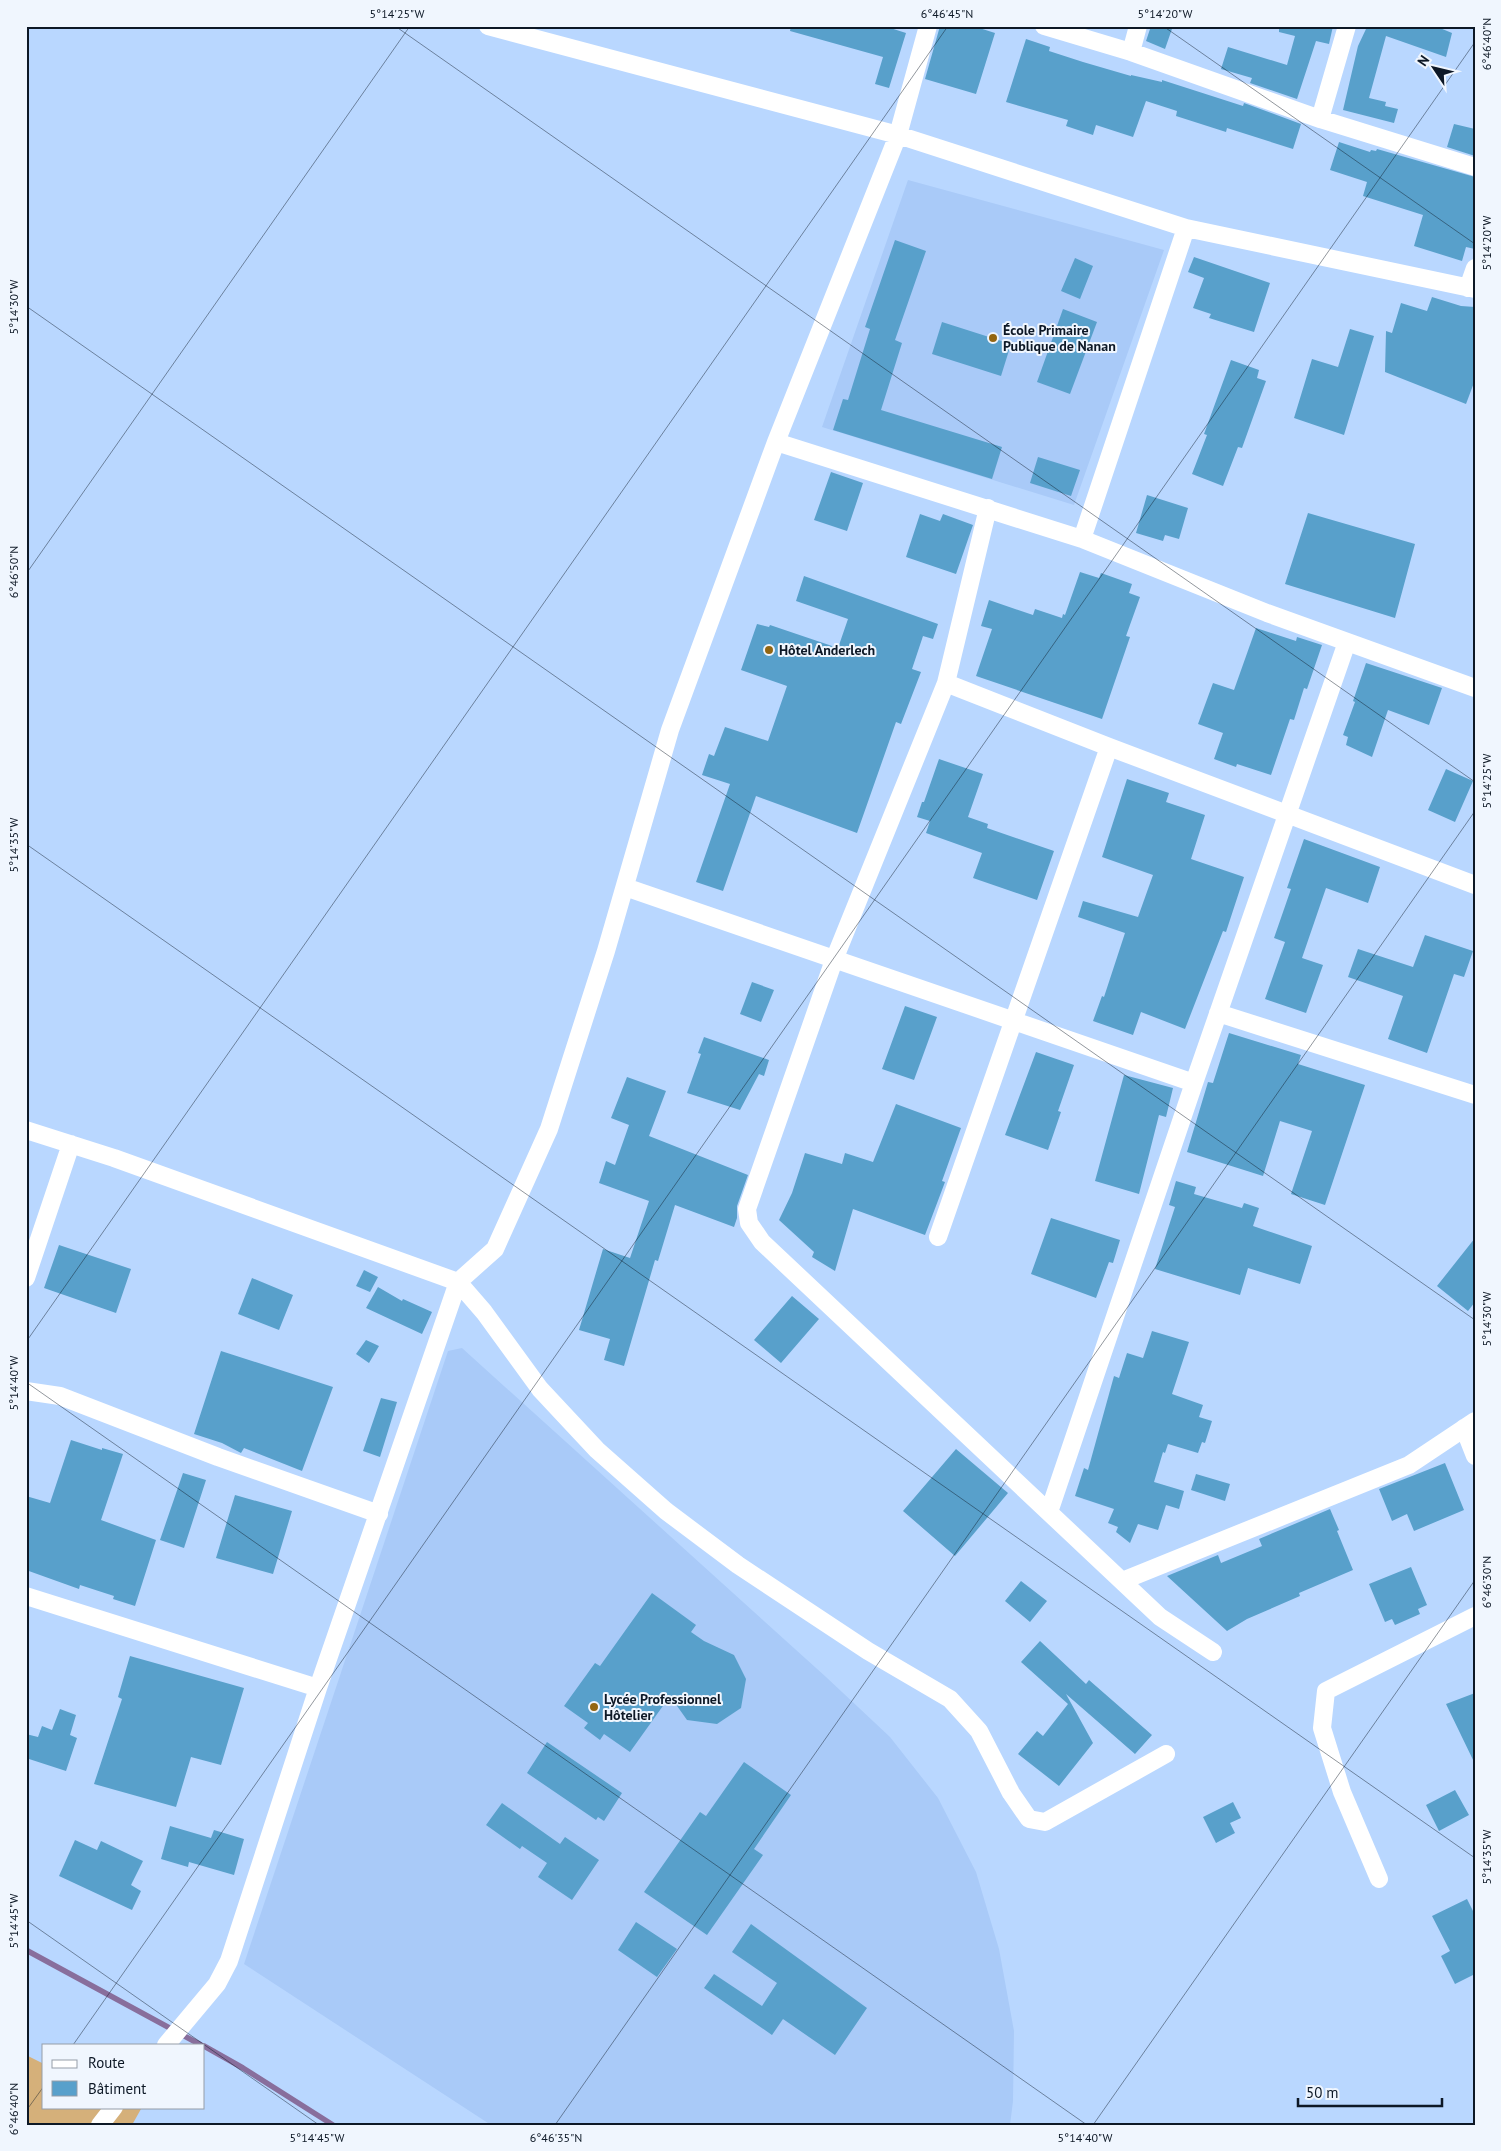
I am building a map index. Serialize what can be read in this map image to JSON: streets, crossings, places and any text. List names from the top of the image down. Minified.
{"places":["École Primaire Publique de Nanan","Hôtel Anderlech","Lycée Professionnel Hôtelier"],"legend":["Route","Bâtiment"],"scale_bar":"50 m","north":"top left","coordinates":["5°14'25\"W","6°46'45\"N","5°14'20\"W","6°46'40\"N","5°14'30\"W","6°46'50\"N","5°14'35\"W","5°14'40\"W","6°46'30\"N","5°14'45\"W","6°46'35\"N"]}
